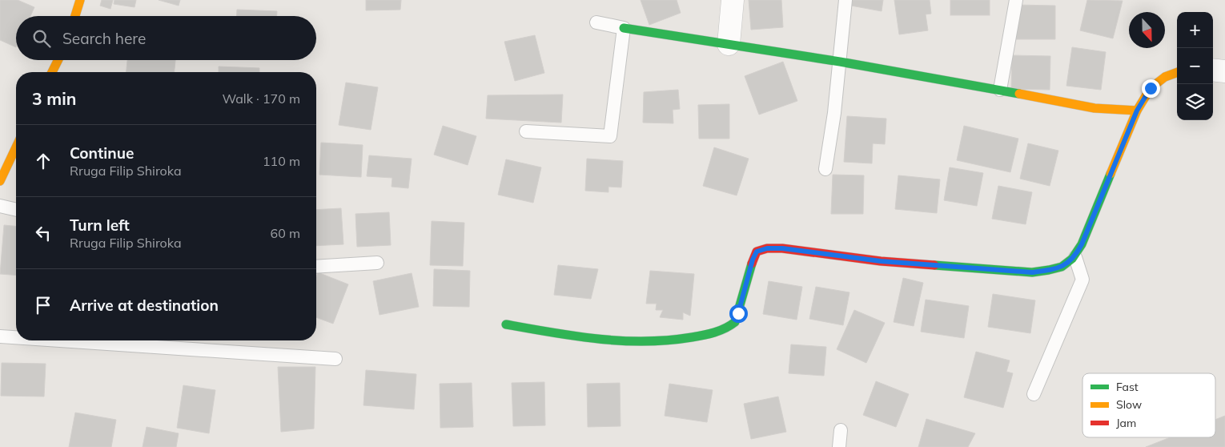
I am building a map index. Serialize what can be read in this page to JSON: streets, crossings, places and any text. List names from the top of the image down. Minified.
{"legend":["Fast","Slow","Jam"],"north":"bottom","page":{"map_buttons":["+","−"],"search":"Search here","heading":["3 min","Walk · 170 m"],"list":[["Continue","Rruga Filip Shiroka","110 m"],["Turn left","Rruga Filip Shiroka","60 m"],"Arrive at destination"]}}
